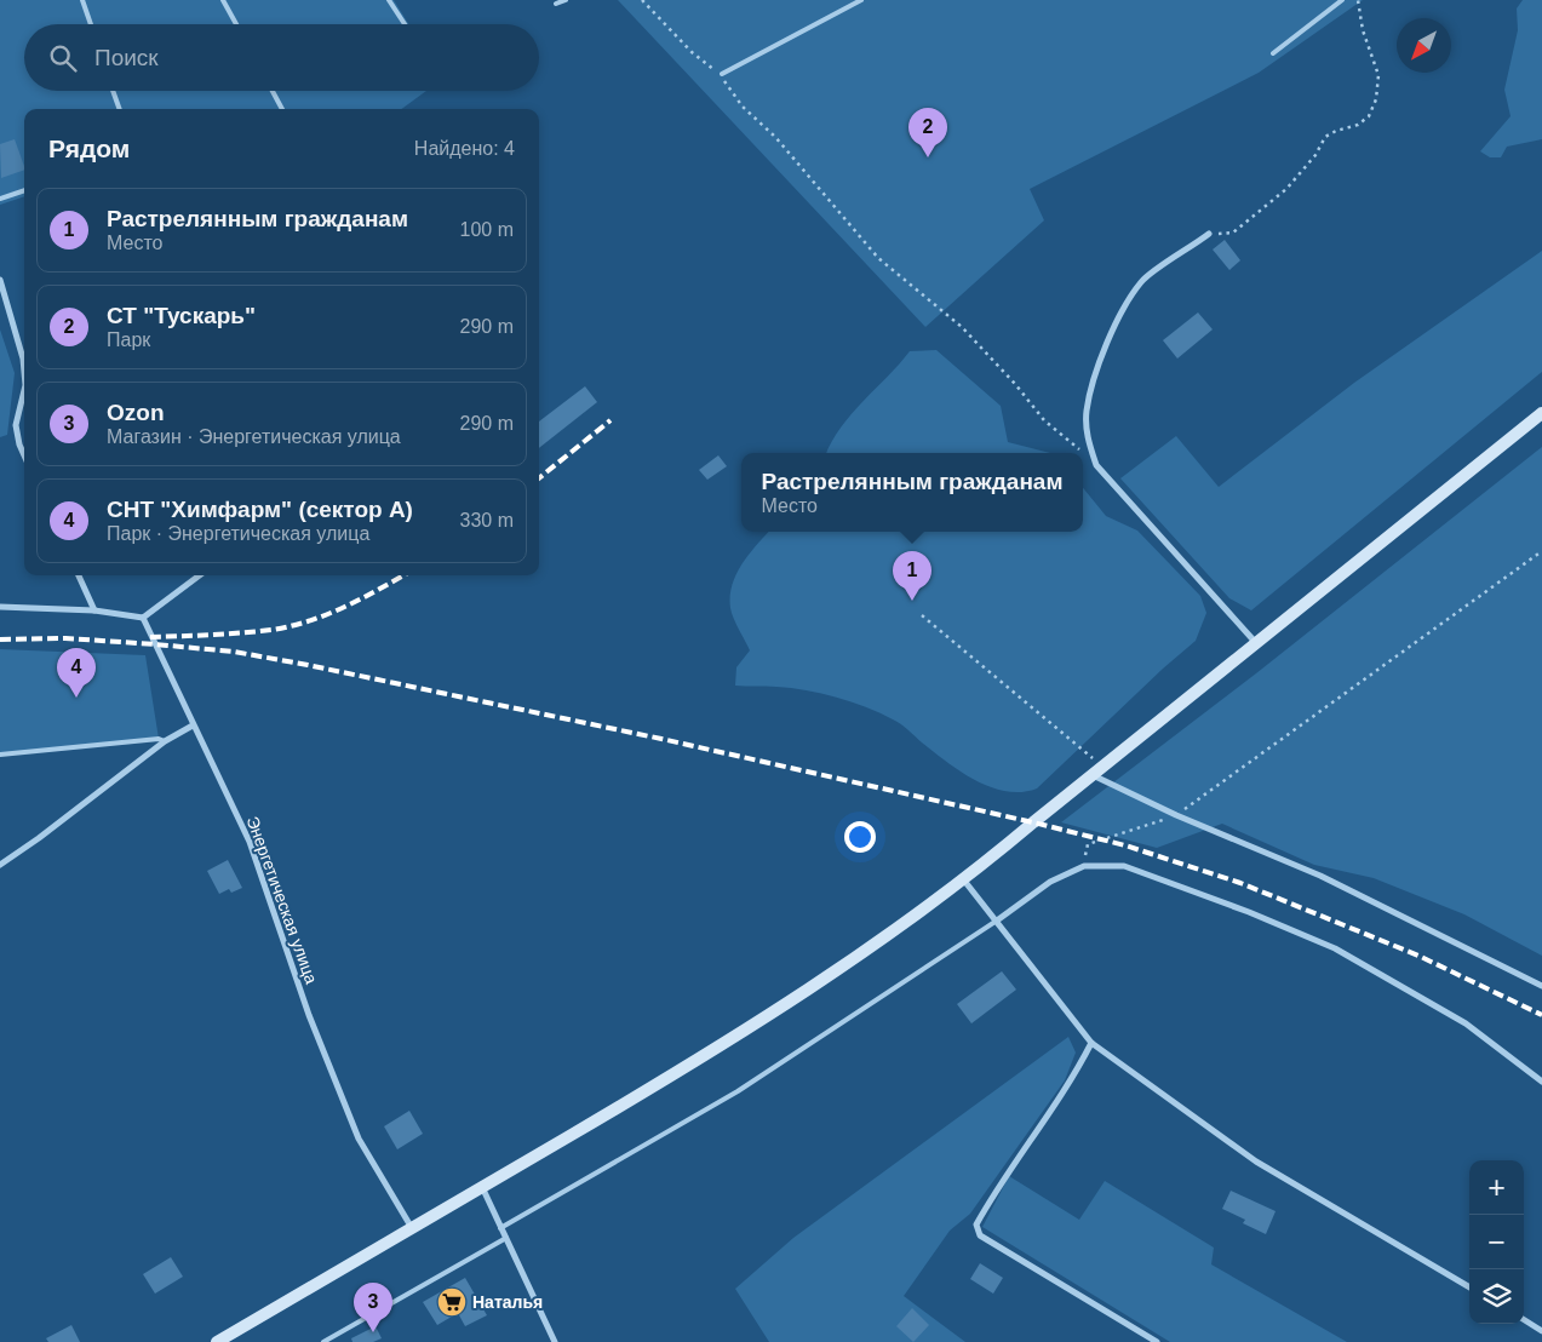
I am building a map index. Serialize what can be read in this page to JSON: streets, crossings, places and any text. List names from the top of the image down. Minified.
{"streets":{"street":["Энергетическая улица"]},"places":{"supermarket":["Наталья"]},"north":"bottom left","page":{"search":"Поиск","pins":["2","1","4","3"],"heading":["Рядом","Найдено: 4"],"list":[{"mark":"1","name":"Растрелянным гражданам","note":"Место","value":"100 m"},{"mark":"2","name":"СТ \"Тускарь\"","note":"Парк","value":"290 m"},{"mark":"3","name":"Ozon","note":"Магазин · Энергетическая улица","value":"290 m"},{"mark":"4","name":"СНТ \"Химфарм\" (сектор А)","note":"Парк · Энергетическая улица","value":"330 m"}],"popup":["Растрелянным гражданам","Место"],"map_buttons":["+","−"]}}
